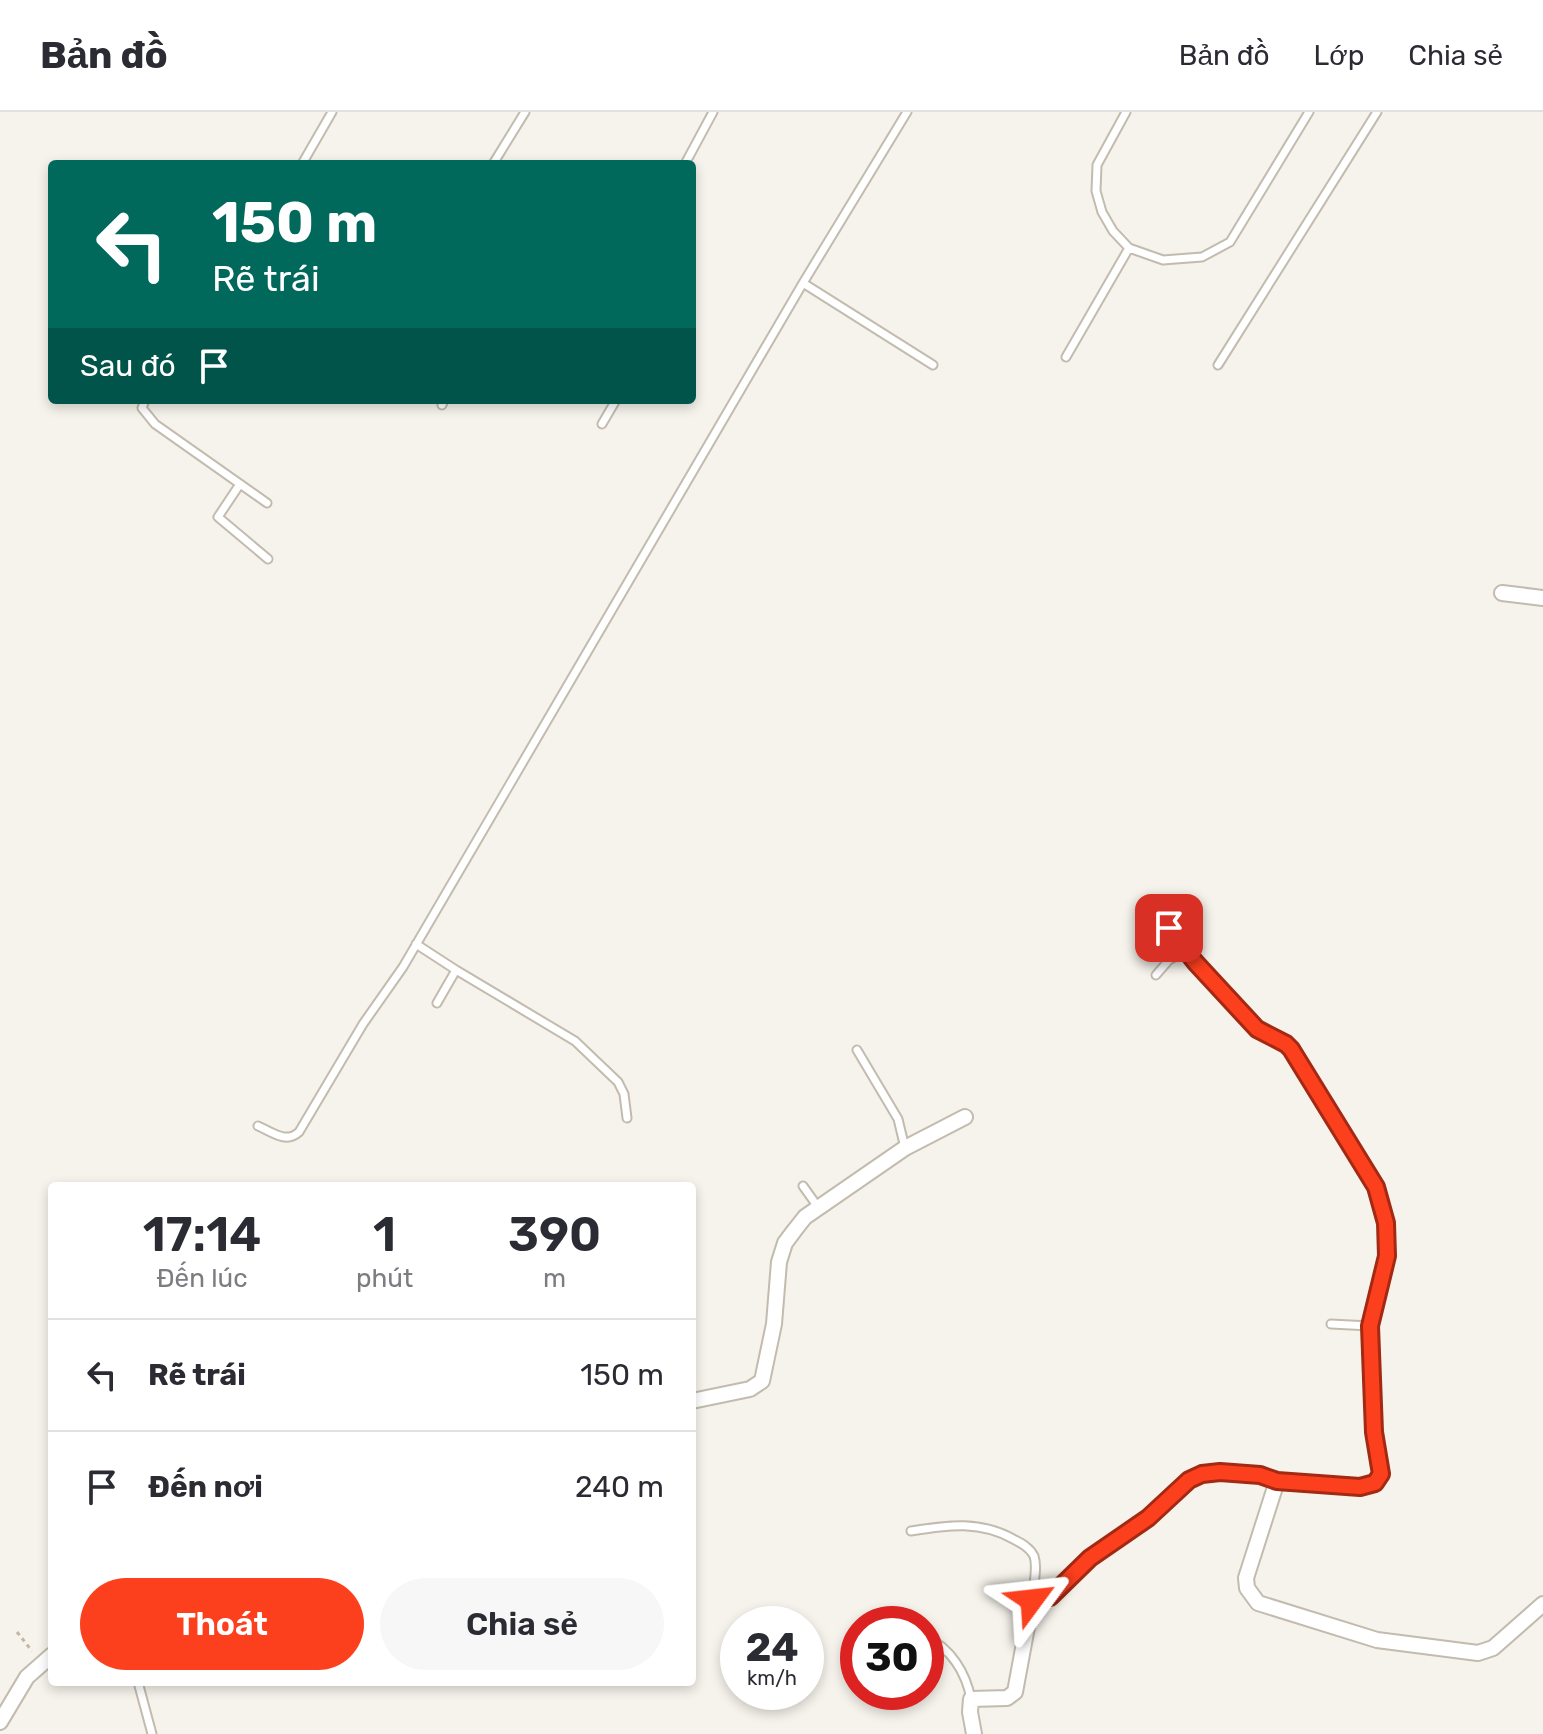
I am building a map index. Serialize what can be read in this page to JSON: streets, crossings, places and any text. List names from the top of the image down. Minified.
{"page":{"header":"Bản đồ","nav":["Bản đồ","Lớp","Chia sẻ"],"turn":["150 m","Rẽ trái"],"then":"Sau đó","eta":["17:14","Đến lúc","1","phút","390","m"],"list":[{"name":"Rẽ trái","value":"150 m"},{"name":"Đến nơi","value":"240 m"}],"buttons":["Thoát","Chia sẻ"],"speed":"24 km/h","limit":"30"}}
